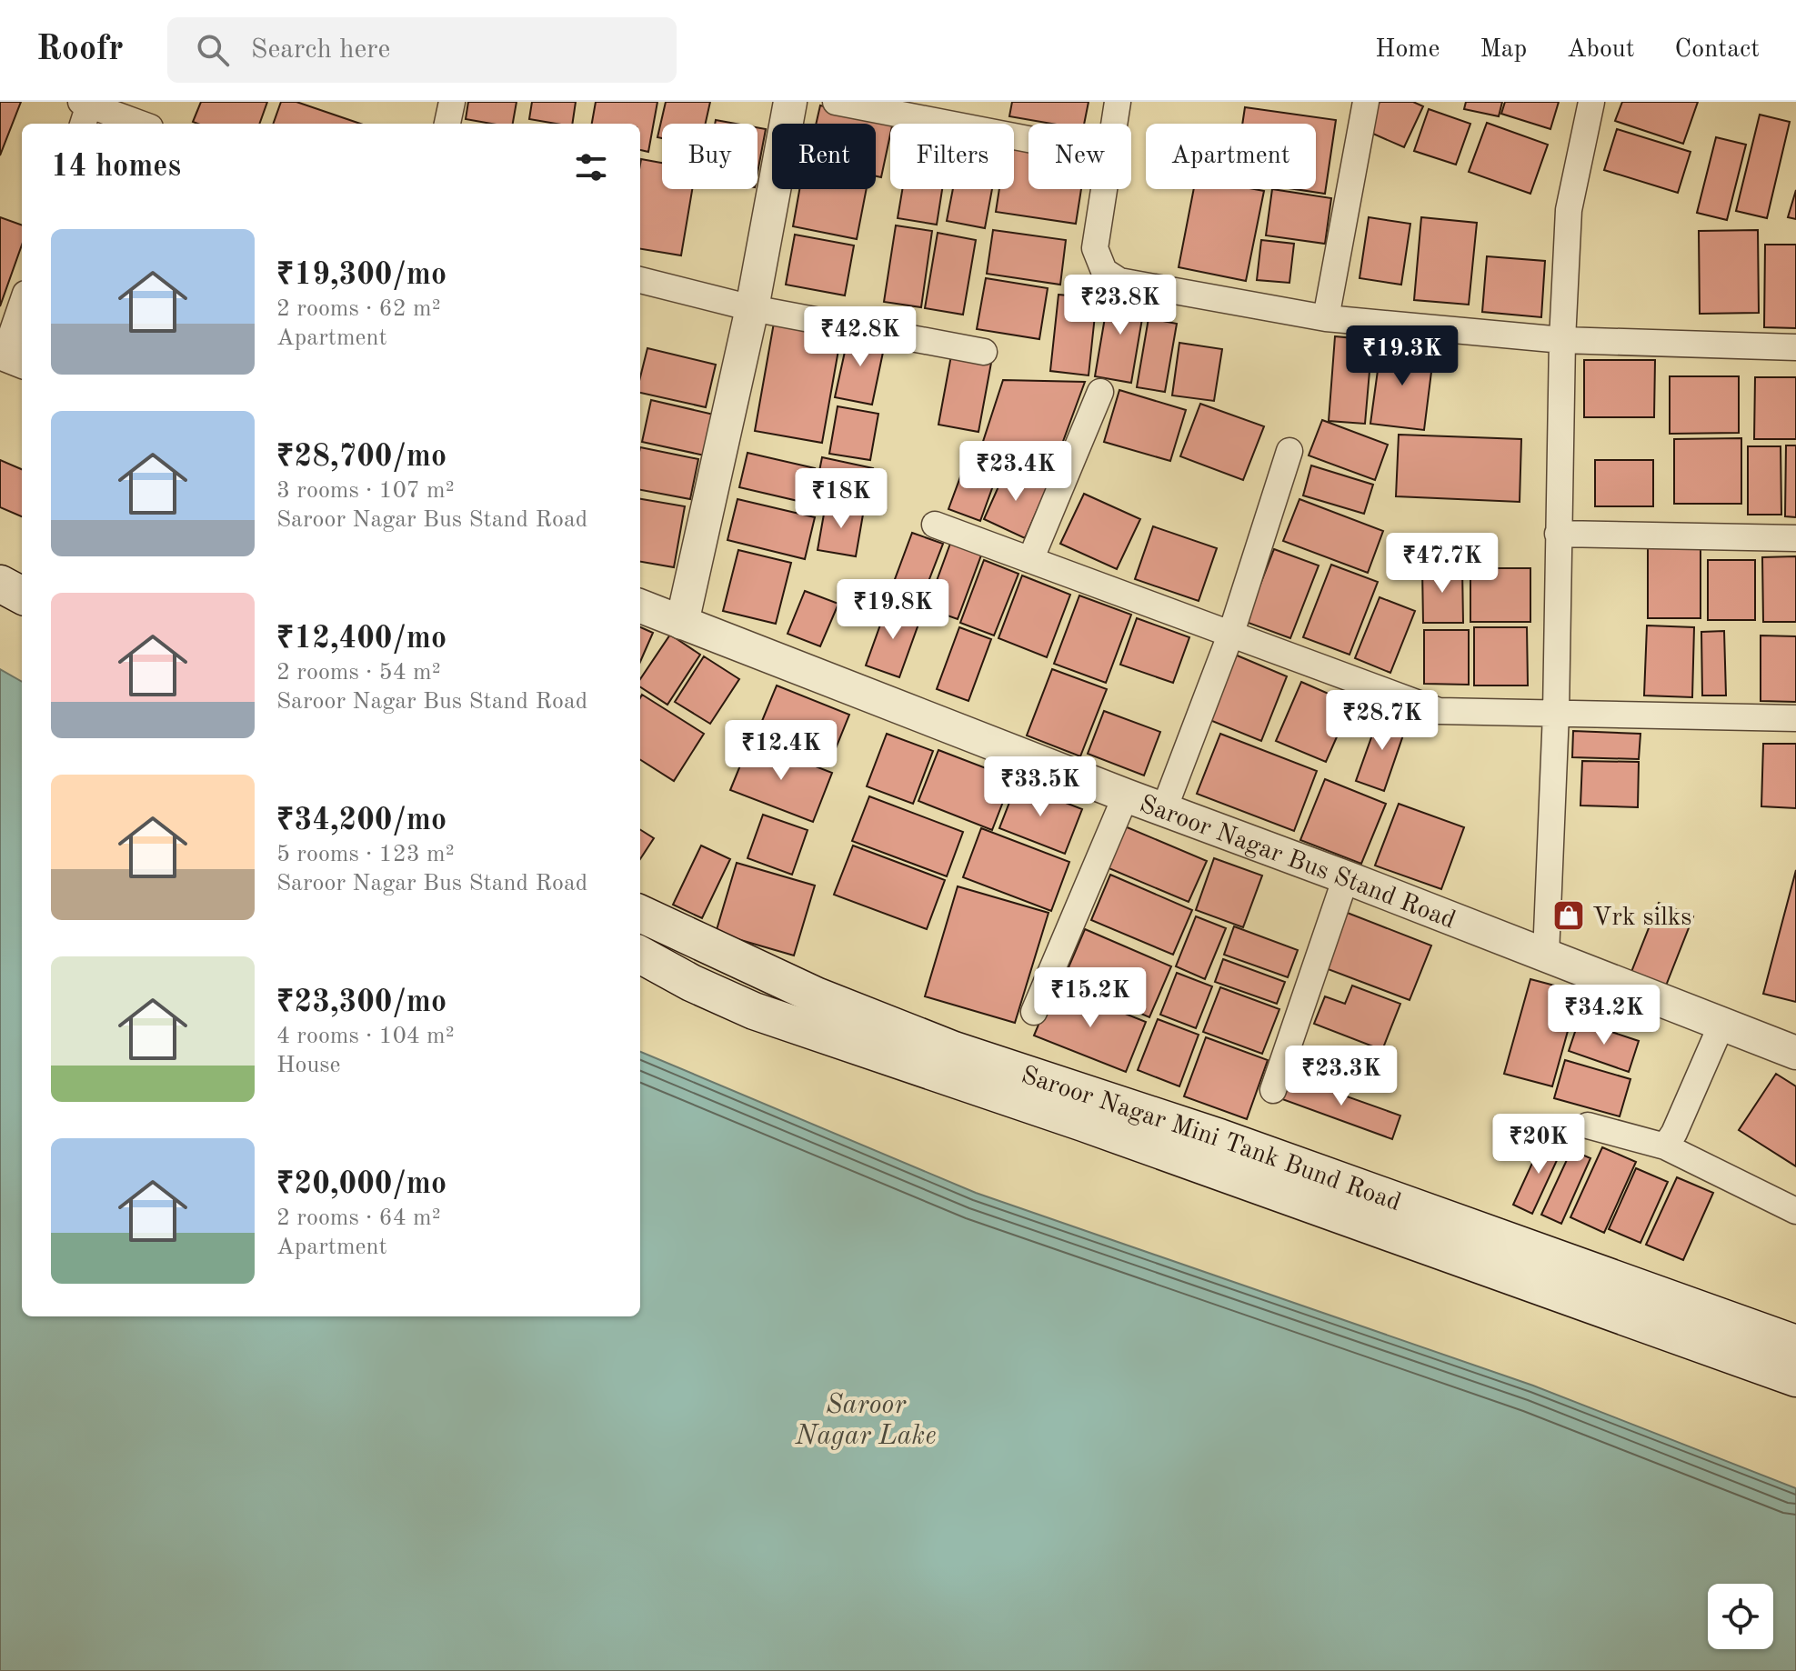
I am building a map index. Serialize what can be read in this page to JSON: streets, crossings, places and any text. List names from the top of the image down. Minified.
{"streets":{"main road":["Saroor Nagar Mini Tank Bund Road"],"street":["Saroor Nagar Bus Stand Road"]},"water":["Saroor Nagar Lake"],"places":{"shop":["Vrk silks"]},"page":{"header":"Roofr","search":"Search here","nav":["Home","Map","About","Contact"],"chip":["Buy","Rent","Filters","New","Apartment"],"heading":"14 homes","list":[{"name":"₹19,300/mo","note":"2 rooms · 62 m² · Apartment"},{"name":"₹28,700/mo","note":"3 rooms · 107 m² · Saroor Nagar Bus Stand Road"},{"name":"₹12,400/mo","note":"2 rooms · 54 m² · Saroor Nagar Bus Stand Road"},{"name":"₹34,200/mo","note":"5 rooms · 123 m² · Saroor Nagar Bus Stand Road"},{"name":"₹23,300/mo","note":"4 rooms · 104 m² · House"},{"name":"₹20,000/mo","note":"2 rooms · 64 m² · Apartment"}],"price":["₹23.8K","₹42.8K","₹19.3K","₹23.4K","₹18K","₹47.7K","₹19.8K","₹28.7K","₹12.4K","₹33.5K","₹15.2K","₹34.2K","₹23.3K","₹20K"]}}
